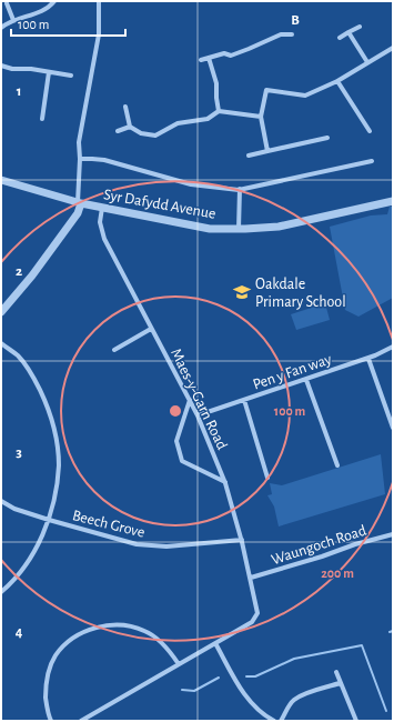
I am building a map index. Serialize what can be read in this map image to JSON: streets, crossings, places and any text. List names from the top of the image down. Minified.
{"streets":{"street":["Syr Dafydd Avenue","Pen y Fan way","Maes-y-Garn Road","Beech Grove","Waungoch Road"]},"crossings":[["Syr Dafydd Avenue","Maes-y-Garn Road"],["Pen y Fan way","Maes-y-Garn Road"],["Maes-y-Garn Road","Beech Grove"],["Maes-y-Garn Road","Waungoch Road"]],"places":{"school or university":["Oakdale Primary School"]},"scale_bar":"100 m","grid":{"columns":["B"],"rows":["1","2","3","4"]},"rings":["100 m","200 m"]}
